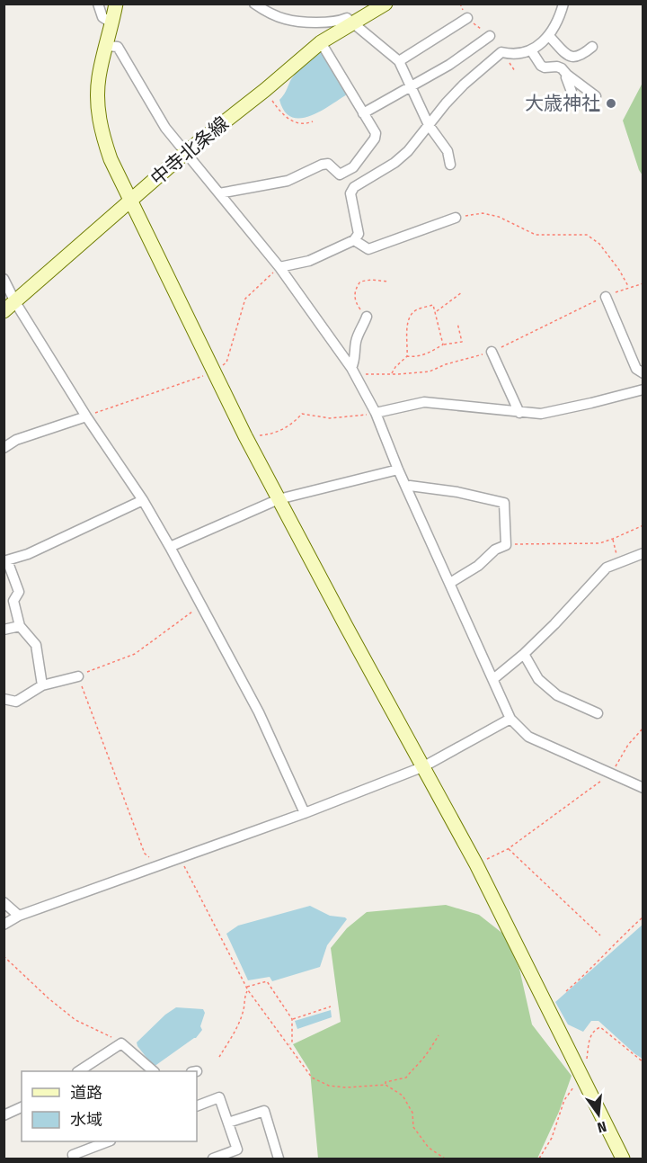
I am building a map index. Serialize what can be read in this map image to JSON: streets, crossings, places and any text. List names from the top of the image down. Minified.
{"streets":{"street":["中寺北条線"]},"places":["大歳神社"],"legend":["道路","水域"],"north":"bottom"}
